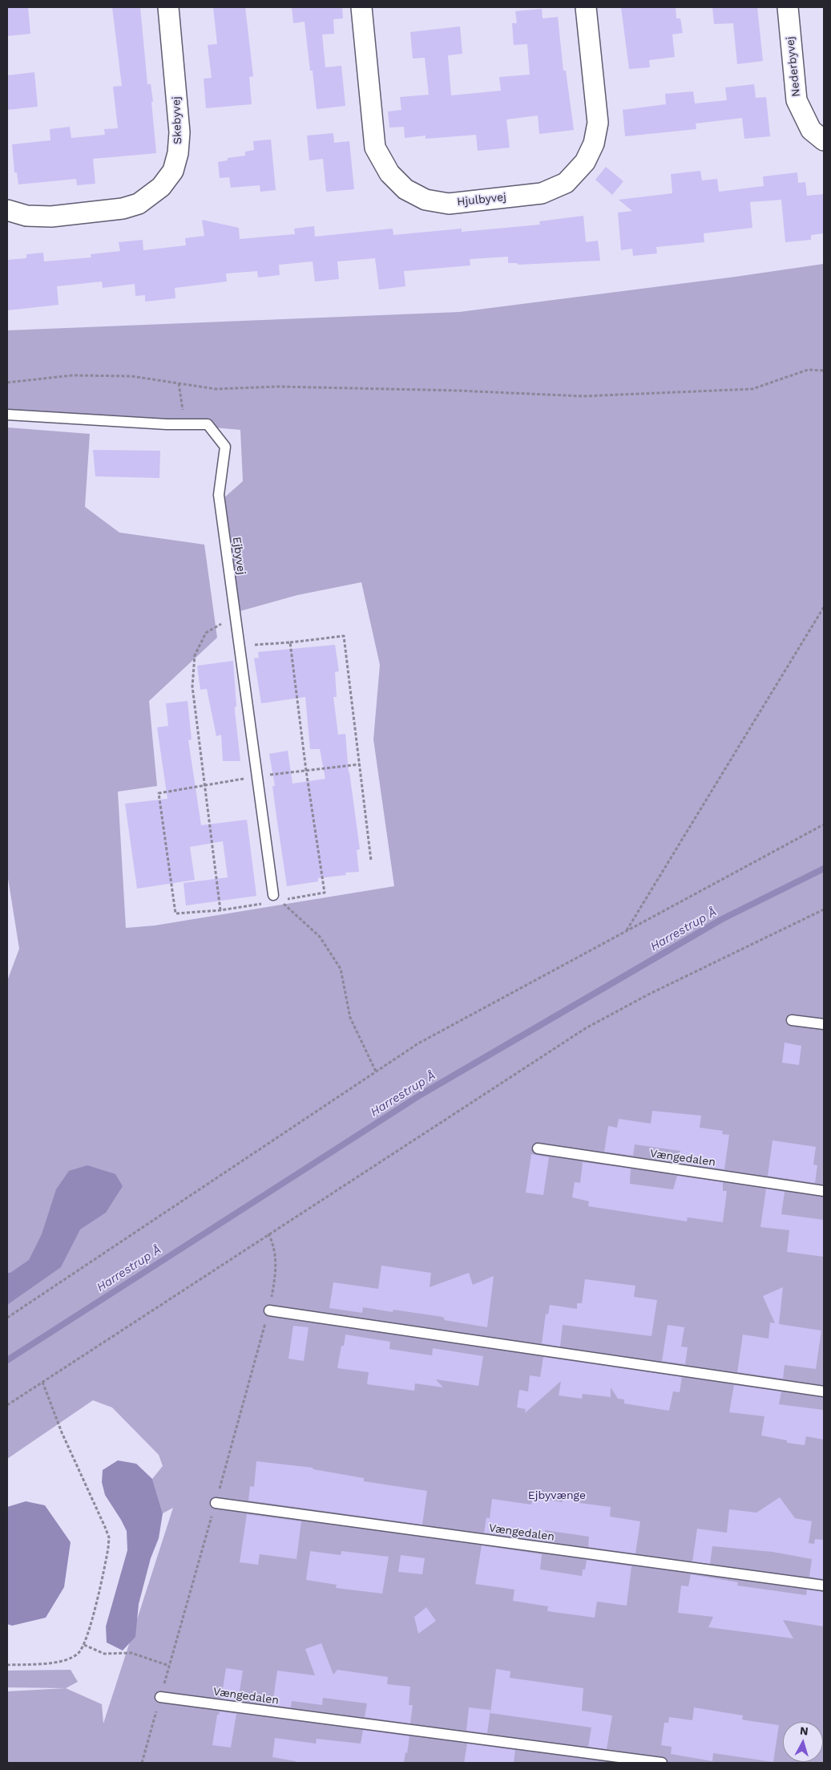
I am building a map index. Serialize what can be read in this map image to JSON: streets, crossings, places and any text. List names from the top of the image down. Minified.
{"streets":{"street":["Nederbyvej","Skebyvej","Hjulbyvej"],"lane":["Ejbyvej","Vængedalen"]},"water":["Harrestrup Å"],"parks":["Ejbyvænge"],"north":"top"}
